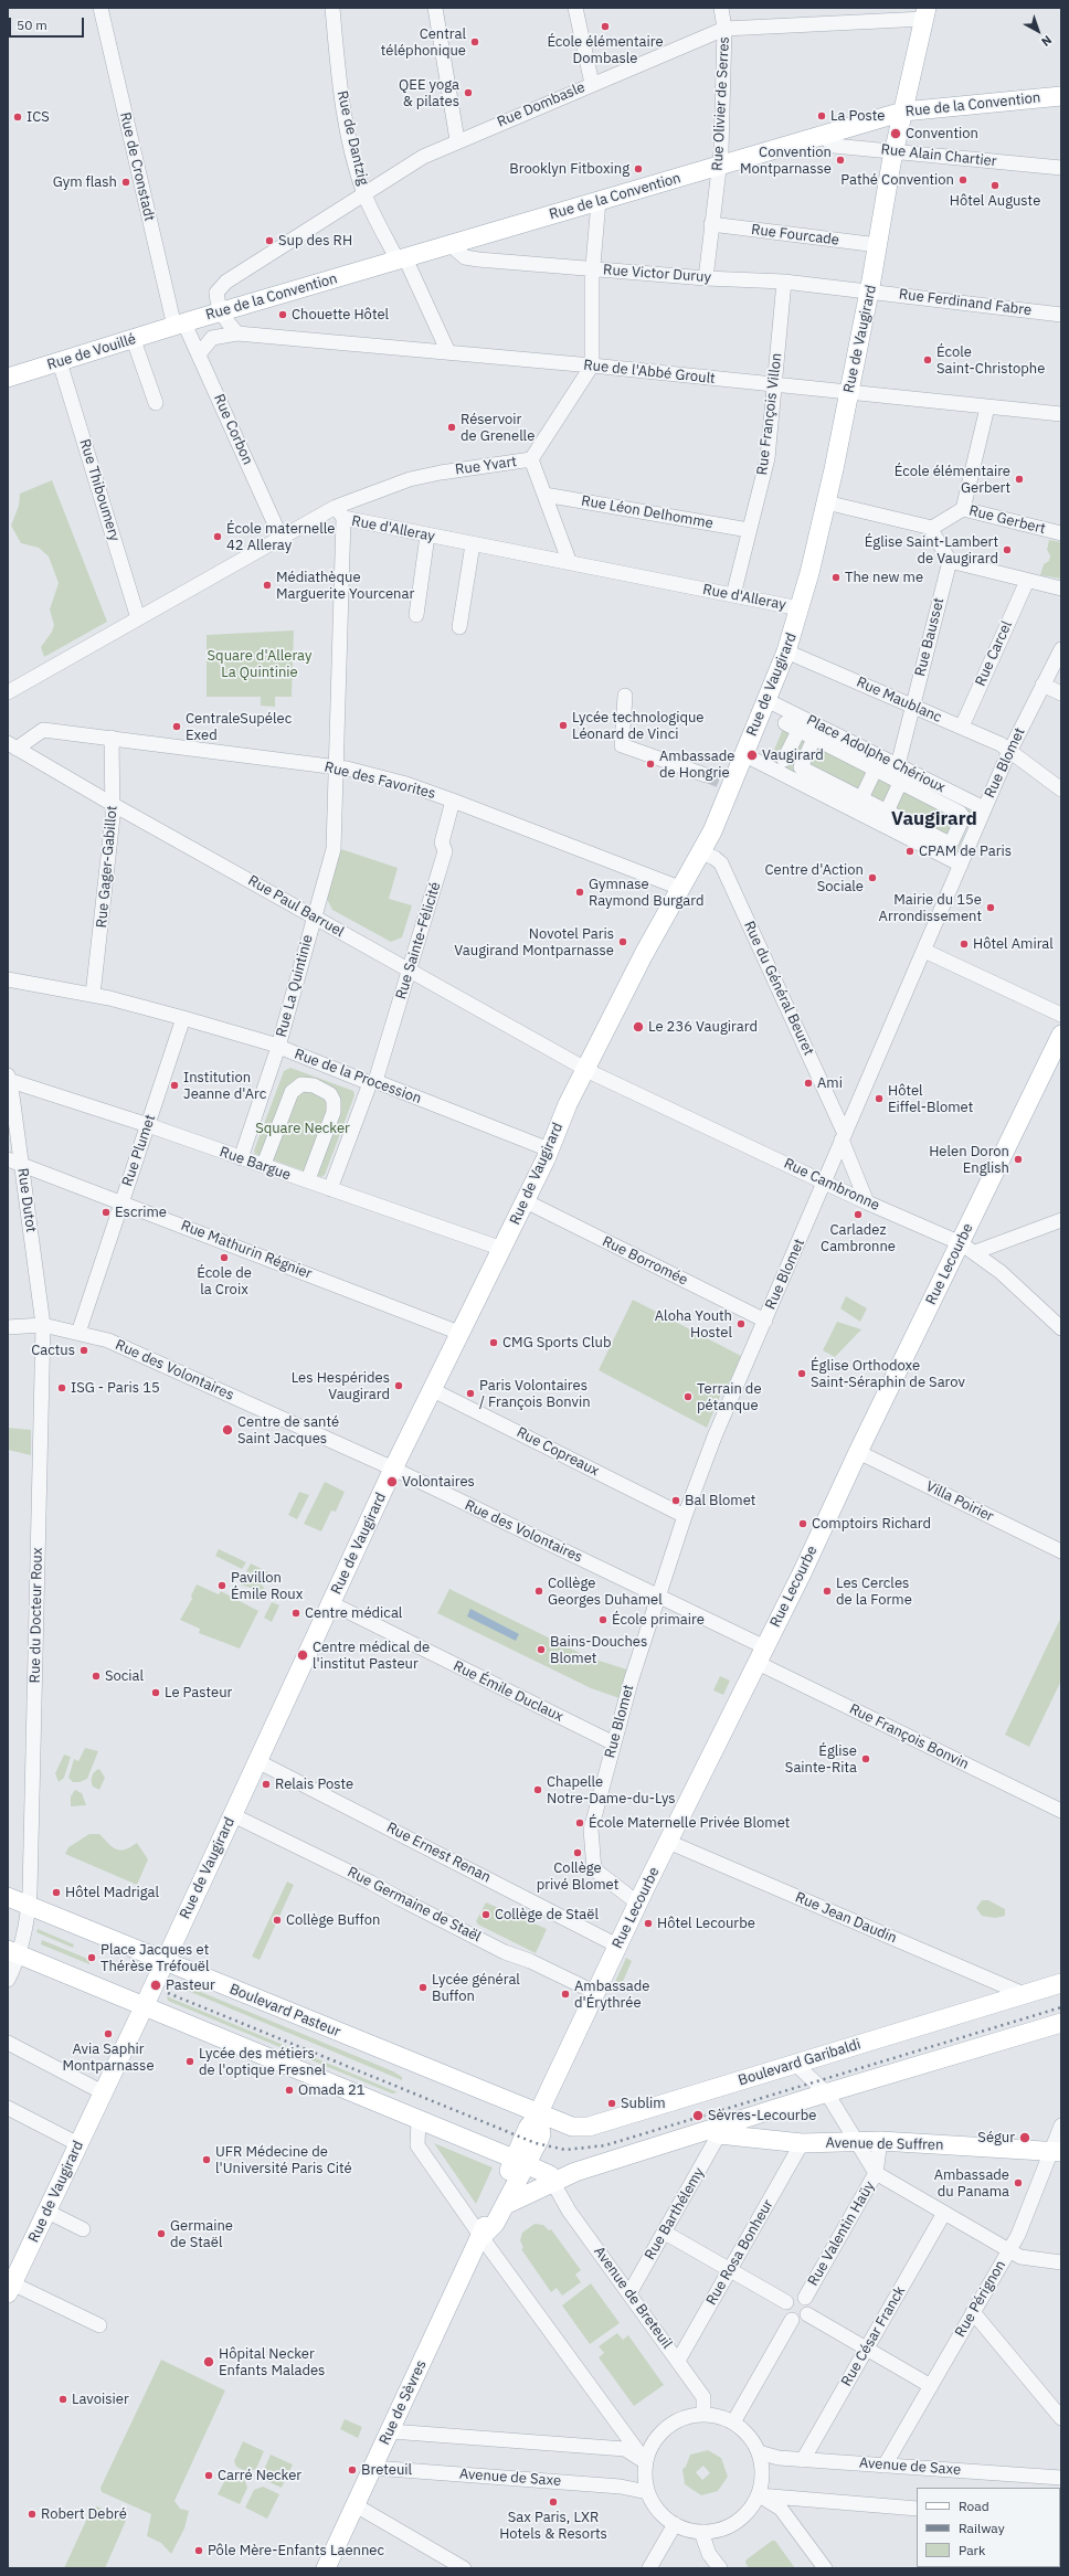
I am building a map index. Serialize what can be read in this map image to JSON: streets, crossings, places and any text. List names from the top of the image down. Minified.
{"streets":{"main road":["Rue de la Convention","Rue de Vaugirard","Rue de Vouillé","Rue Lecourbe","Boulevard Pasteur","Boulevard Garibaldi","Avenue de Suffren","Rue de Sèvres"],"street":["Rue Olivier de Serres","Rue Dombasle","Rue de Dantzig","Rue Alain Chartier","Rue de Cronstadt","Rue Fourcade","Rue Victor Duruy","Rue Ferdinand Fabre","Rue de l'Abbé Groult","Rue François Villon","Rue Corbon","Rue Yvart","Rue Thiboumery","Rue Léon Delhomme","Rue Gerbert","Rue d'Alleray","Rue Bausset","Rue Carcel","Rue Maublanc","Place Adolphe Chérioux","Rue Blomet","Rue des Favorites","Rue Gager-Gabillot","Rue Paul Barruel","Rue Sainte-Félicité","Rue La Quintinie","Rue du Général Beuret","Rue de la Procession","Rue Plumet","Rue Bargue","Rue Cambronne","Rue Dutot","Rue Mathurin Régnier","Rue Borromée","Rue des Volontaires","Rue Copreaux","Villa Poirier","Rue du Docteur Roux","Rue Émile Duclaux","Rue François Bonvin","Rue Ernest Renan","Rue Germaine de Staël","Rue Jean Daudin","Rue Barthélemy","Rue Valentin Haüy","Rue Rosa Bonheur","Avenue de Breteuil","Rue Pérignon","Rue César Franck","Avenue de Saxe"]},"crossings":[["Rue Olivier de Serres","Rue Dombasle"],["Rue Olivier de Serres","Rue de la Convention"],["Rue Olivier de Serres","Rue Fourcade"],["Rue Olivier de Serres","Rue Victor Duruy"],["Rue Dombasle","Rue de la Convention"],["Rue Dombasle","Rue de Dantzig"],["Rue Dombasle","Rue de Vaugirard"],["Rue de la Convention","Rue de Dantzig"],["Rue de la Convention","Rue Alain Chartier"],["Rue de la Convention","Rue de Cronstadt"],["Rue de la Convention","Rue Victor Duruy"],["Rue de la Convention","Rue de Vaugirard"],["Rue de la Convention","Rue de Vouillé"],["Rue de la Convention","Rue Corbon"],["Rue de Dantzig","Rue de l'Abbé Groult"],["Rue Alain Chartier","Rue de Vaugirard"],["Rue de Cronstadt","Rue de Vouillé"],["Rue de Cronstadt","Rue Corbon"],["Rue Fourcade","Rue de Vaugirard"],["Rue Victor Duruy","Rue Ferdinand Fabre"],["Rue Victor Duruy","Rue de Vaugirard"],["Rue Victor Duruy","Rue François Villon"],["Rue Ferdinand Fabre","Rue de Vaugirard"],["Rue de Vaugirard","Rue de l'Abbé Groult"],["Rue de Vaugirard","Rue d'Alleray"],["Rue de Vaugirard","Rue Maublanc"],["Rue de Vaugirard","Place Adolphe Chérioux"],["Rue de Vaugirard","Rue des Favorites"],["Rue de Vaugirard","Rue Paul Barruel"],["Rue de Vaugirard","Rue du Général Beuret"],["Rue de Vaugirard","Rue de la Procession"],["Rue de Vaugirard","Rue Bargue"],["Rue de Vaugirard","Rue Cambronne"],["Rue de Vaugirard","Rue Mathurin Régnier"],["Rue de Vaugirard","Rue Borromée"],["Rue de Vaugirard","Rue des Volontaires"],["Rue de Vaugirard","Rue Copreaux"],["Rue de Vaugirard","Rue Émile Duclaux"],["Rue de Vaugirard","Rue Ernest Renan"],["Rue de Vaugirard","Rue Germaine de Staël"],["Rue de Vaugirard","Boulevard Pasteur"],["Rue de Vouillé","Rue Corbon"],["Rue de Vouillé","Rue Thiboumery"],["Rue de l'Abbé Groult","Rue François Villon"],["Rue de l'Abbé Groult","Rue Corbon"],["Rue François Villon","Rue Léon Delhomme"],["Rue François Villon","Rue d'Alleray"],["Rue Corbon","Rue d'Alleray"],["Rue Yvart","Rue Léon Delhomme"],["Rue Yvart","Rue d'Alleray"],["Rue Yvart","Rue La Quintinie"],["Rue Thiboumery","Rue d'Alleray"],["Rue d'Alleray","Rue La Quintinie"],["Rue Bausset","Rue Maublanc"],["Rue Bausset","Place Adolphe Chérioux"],["Rue Carcel","Rue Maublanc"],["Rue Maublanc","Rue Blomet"],["Place Adolphe Chérioux","Rue Blomet"],["Rue Blomet","Rue du Général Beuret"],["Rue Blomet","Rue Cambronne"],["Rue Blomet","Rue Borromée"],["Rue Blomet","Rue Lecourbe"],["Rue Blomet","Rue des Volontaires"],["Rue Blomet","Rue Copreaux"],["Rue Blomet","Rue Émile Duclaux"],["Rue des Favorites","Rue Gager-Gabillot"],["Rue des Favorites","Rue Paul Barruel"],["Rue des Favorites","Rue Sainte-Félicité"],["Rue des Favorites","Rue La Quintinie"],["Rue Gager-Gabillot","Rue Paul Barruel"],["Rue Gager-Gabillot","Rue de la Procession"],["Rue Paul Barruel","Rue Sainte-Félicité"],["Rue Paul Barruel","Rue La Quintinie"],["Rue Paul Barruel","Rue Cambronne"],["Rue Sainte-Félicité","Rue de la Procession"],["Rue Sainte-Félicité","Rue Bargue"],["Rue La Quintinie","Rue de la Procession"],["Rue La Quintinie","Rue Bargue"],["Rue du Général Beuret","Rue Cambronne"],["Rue de la Procession","Rue Plumet"],["Rue Plumet","Rue Bargue"],["Rue Plumet","Rue Mathurin Régnier"],["Rue Plumet","Rue des Volontaires"],["Rue Bargue","Rue Dutot"],["Rue Cambronne","Rue Lecourbe"],["Rue Dutot","Rue Mathurin Régnier"],["Rue Dutot","Rue des Volontaires"],["Rue Dutot","Rue du Docteur Roux"],["Rue Lecourbe","Rue des Volontaires"],["Rue Lecourbe","Villa Poirier"],["Rue Lecourbe","Rue François Bonvin"],["Rue Lecourbe","Rue Ernest Renan"],["Rue Lecourbe","Rue Germaine de Staël"],["Rue Lecourbe","Rue Jean Daudin"],["Rue Lecourbe","Boulevard Pasteur"],["Rue Lecourbe","Boulevard Garibaldi"],["Rue Lecourbe","Rue de Sèvres"],["Rue des Volontaires","Rue du Docteur Roux"],["Rue des Volontaires","Rue François Bonvin"],["Rue du Docteur Roux","Boulevard Pasteur"],["Rue Jean Daudin","Boulevard Garibaldi"],["Boulevard Pasteur","Boulevard Garibaldi"],["Boulevard Pasteur","Rue de Sèvres"],["Boulevard Garibaldi","Rue de Sèvres"],["Avenue de Suffren","Rue Barthélemy"],["Avenue de Suffren","Rue Valentin Haüy"],["Avenue de Suffren","Rue Rosa Bonheur"],["Avenue de Suffren","Rue Pérignon"],["Rue Barthélemy","Avenue de Breteuil"],["Rue Rosa Bonheur","Avenue de Breteuil"],["Avenue de Breteuil","Avenue de Saxe"],["Rue Pérignon","Avenue de Saxe"],["Rue César Franck","Avenue de Saxe"],["Rue de Sèvres","Avenue de Saxe"]],"districts":["Vaugirard"],"parks":["Square d'Alleray La Quintinie","Square Necker"],"places":["École élémentaire Dombasle","Central téléphonique","QEE yoga & pilates","La Poste","ICS","Convention","Convention Montparnasse","Brooklyn Fitboxing","Pathé Convention","Gym flash","Hôtel Auguste","Sup des RH","Chouette Hôtel","École Saint-Christophe","Réservoir de Grenelle","École élémentaire Gerbert","École maternelle 42 Alleray","Église Saint-Lambert de Vaugirard","The new me","Médiathèque Marguerite Yourcenar","Lycée technologique Léonard de Vinci","CentraleSupélec Exed","Vaugirard","Ambassade de Hongrie","CPAM de Paris","Centre d'Action Sociale","Gymnase Raymond Burgard","Mairie du 15e Arrondissement","Novotel Paris Vaugirand Montparnasse","Hôtel Amiral","Le 236 Vaugirard","Ami","Institution Jeanne d'Arc","Hôtel Eiffel-Blomet","Helen Doron English","Escrime","Carladez Cambronne","École de la Croix","Aloha Youth Hostel","CMG Sports Club","Cactus","Église Orthodoxe Saint-Séraphin de Sarov","Les Hespérides Vaugirard","ISG - Paris 15","Paris Volontaires / François Bonvin","Terrain de pétanque","Centre de santé Saint Jacques","Volontaires","Bal Blomet","Comptoirs Richard","Pavillon Émile Roux","Collège Georges Duhamel","Les Cercles de la Forme","Centre médical","École primaire","Bains-Douches Blomet","Centre médical de l'institut Pasteur","Social","Le Pasteur","Église Sainte-Rita","Relais Poste","Chapelle Notre-Dame-du-Lys","École Maternelle Privée Blomet","Collège privé Blomet","Hôtel Madrigal","Collège de Staël","Collège Buffon","Hôtel Lecourbe","Place Jacques et Thérèse Tréfouël","Pasteur","Lycée général Buffon","Ambassade d'Érythrée","Avia Saphir Montparnasse","Lycée des métiers de l'optique Fresnel","Omada 21","Sublim","Sèvres-Lecourbe","Ségur","UFR Médecine de l'Université Paris Cité","Ambassade du Panama","Germaine de Staël","Hôpital Necker Enfants Malades","Lavoisier","Breteuil","Carré Necker","Sax Paris, LXR Hotels & Resorts","Robert Debré","Pôle Mère-Enfants Laennec"],"legend":["Road","Railway","Park"],"scale_bar":"50 m","north":"bottom right"}
